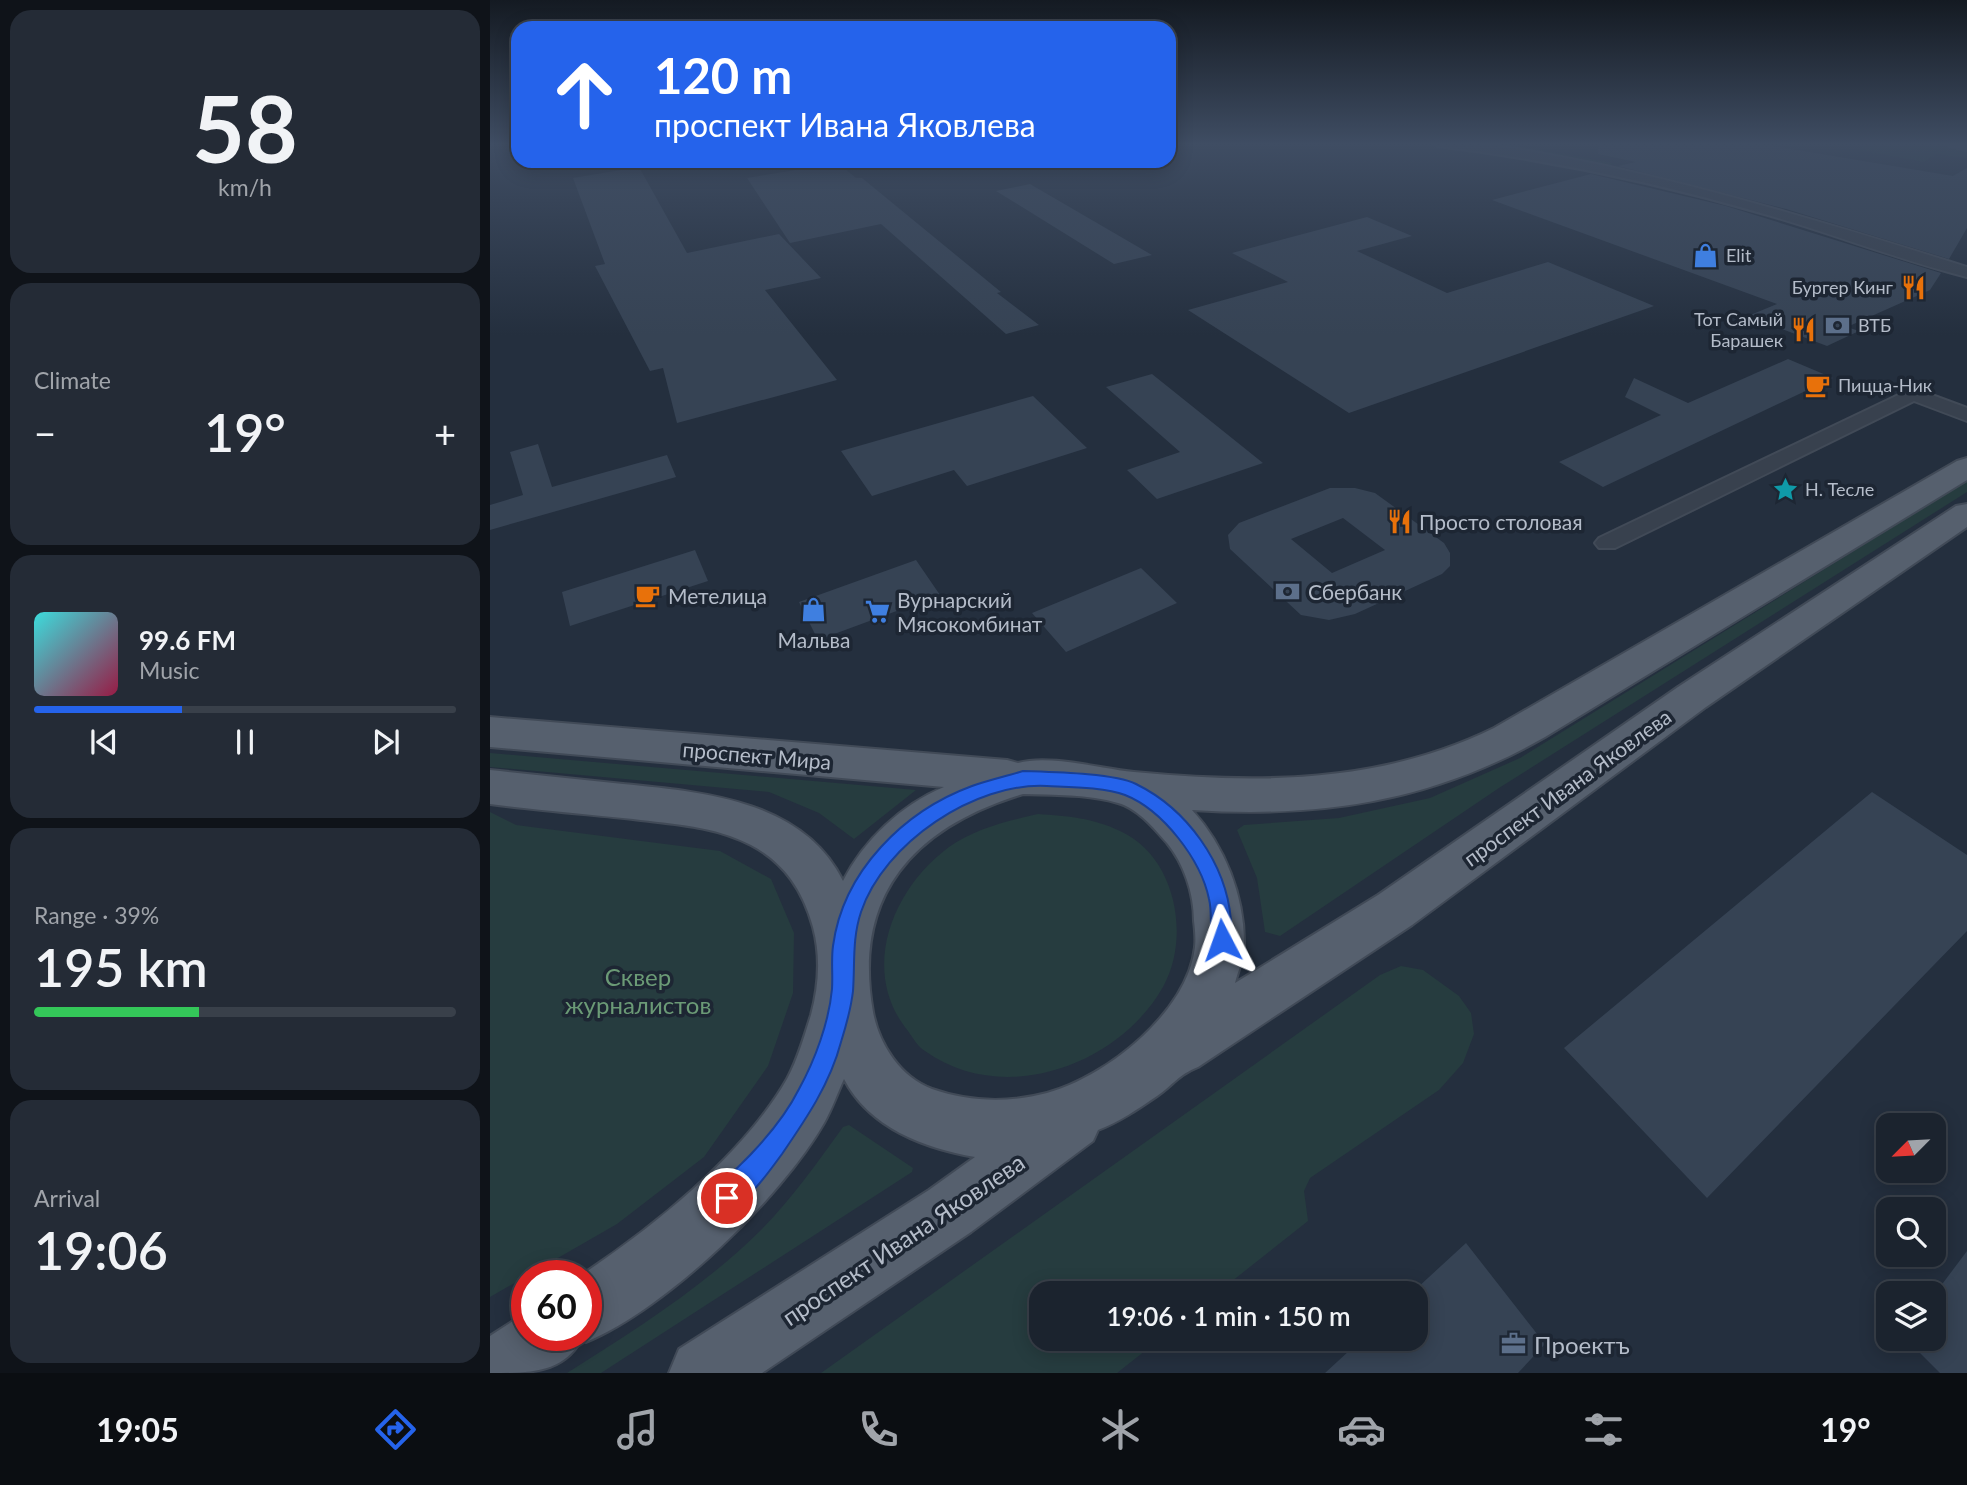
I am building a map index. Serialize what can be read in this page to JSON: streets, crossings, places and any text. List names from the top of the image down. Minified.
{"streets":{"main road":["проспект Мира","проспект Ивана Яковлева"]},"parks":["Сквер журналистов"],"places":{"shop":["Elit","Мальва"],"restaurant":["Бургер Кинг","Тот Самый Барашек","Просто столовая"],"bank":["ВТБ","Сбербанк"],"cafe":["Пицца-Ник","Метелица"],"place":["Н. Тесле"],"supermarket":["Вурнарский Мясокомбинат"],"office":["Проектъ"]},"north":"bottom left","page":{"tile":[["58","km/h"],"Climate",["Range · 39%","195 km"],["Arrival","19:06"]],"turn":["120 m","проспект Ивана Яковлева"],"heat":["−","19°","+"],"song":["99.6 FM","Music"],"limit":"60","trip":"19:06 · 1 min · 150 m","tabs":["19:05","19°"]}}
